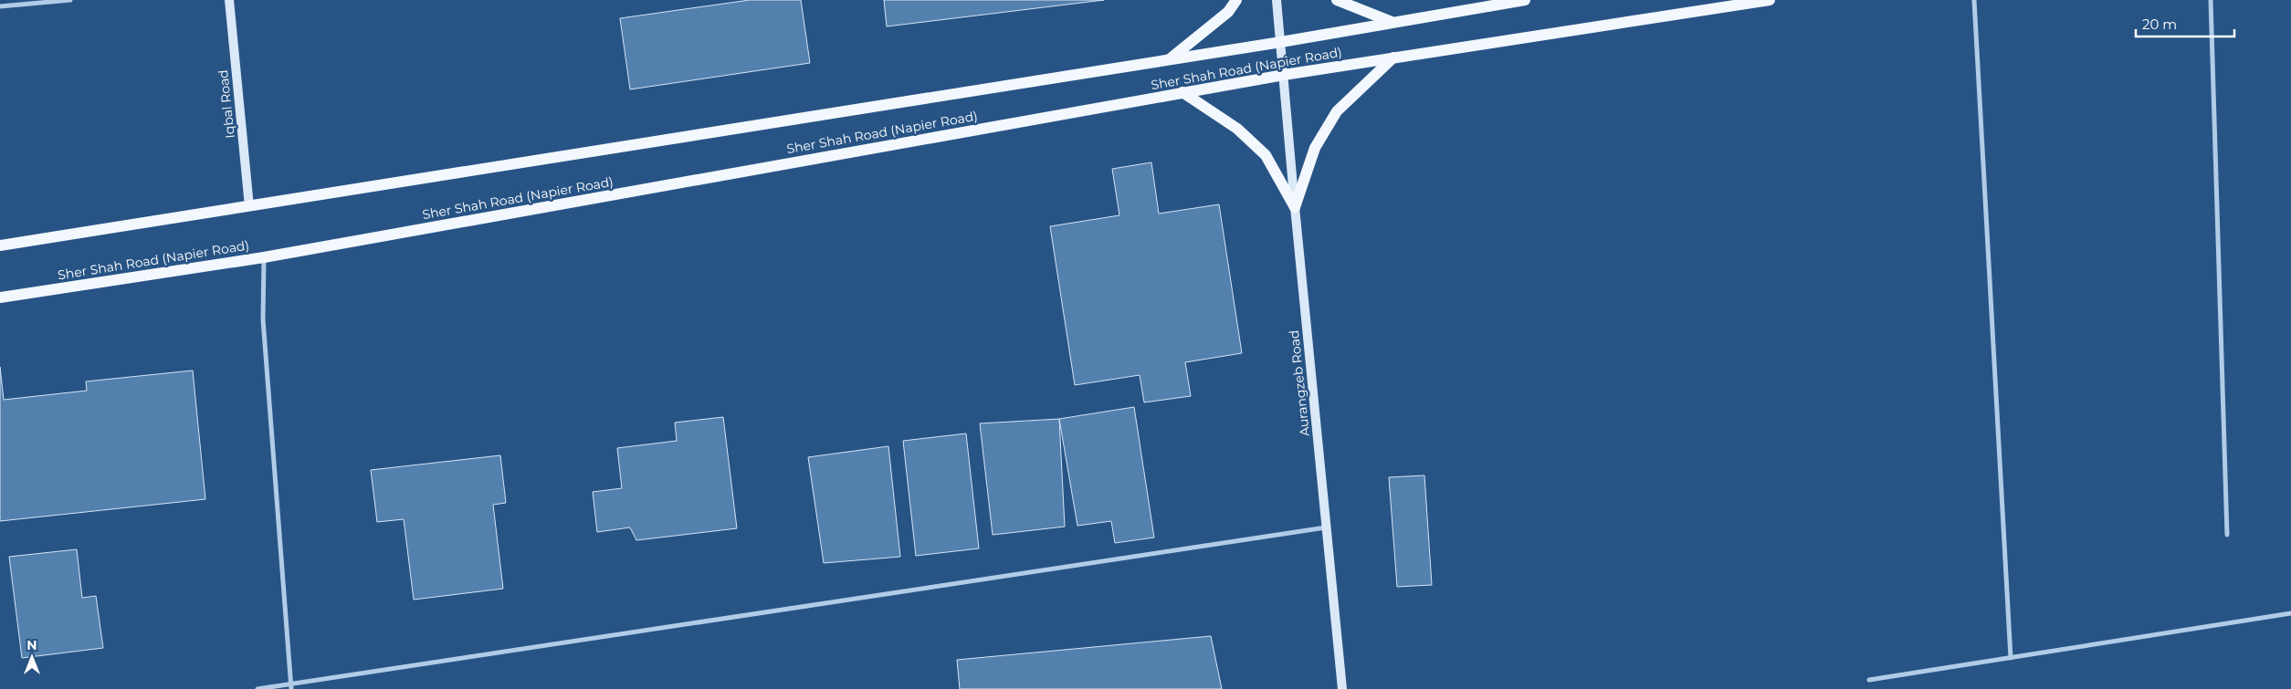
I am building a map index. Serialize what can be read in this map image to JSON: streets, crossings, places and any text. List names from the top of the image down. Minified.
{"streets":{"main road":["Sher Shah Road (Napier Road)"],"street":["Iqbal Road","Aurangzeb Road"]},"crossings":[["Sher Shah Road (Napier Road)","Iqbal Road"],["Sher Shah Road (Napier Road)","Aurangzeb Road"]],"scale_bar":"20 m","north":"top"}
